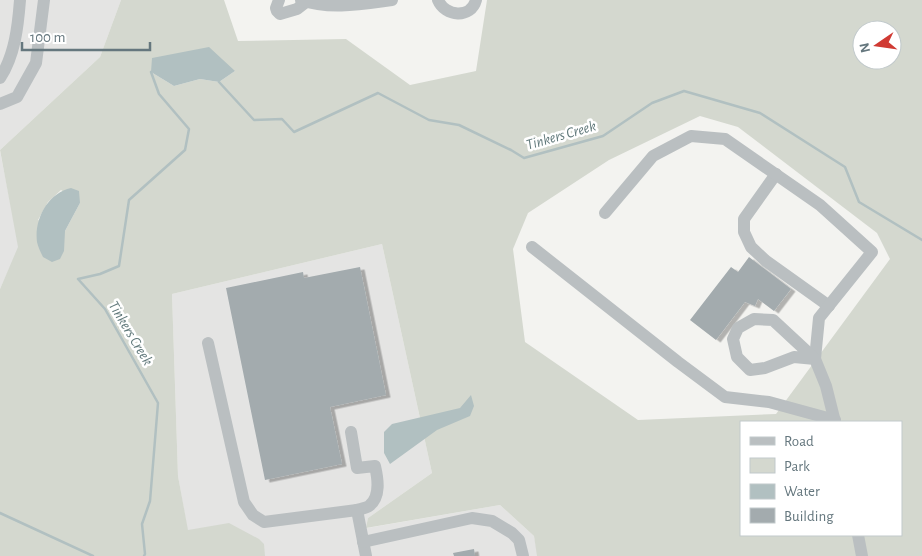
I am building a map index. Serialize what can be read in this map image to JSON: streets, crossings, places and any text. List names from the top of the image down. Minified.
{"water":["Tinkers Creek"],"legend":["Road","Park","Water","Building"],"scale_bar":"100 m","north":"left"}
